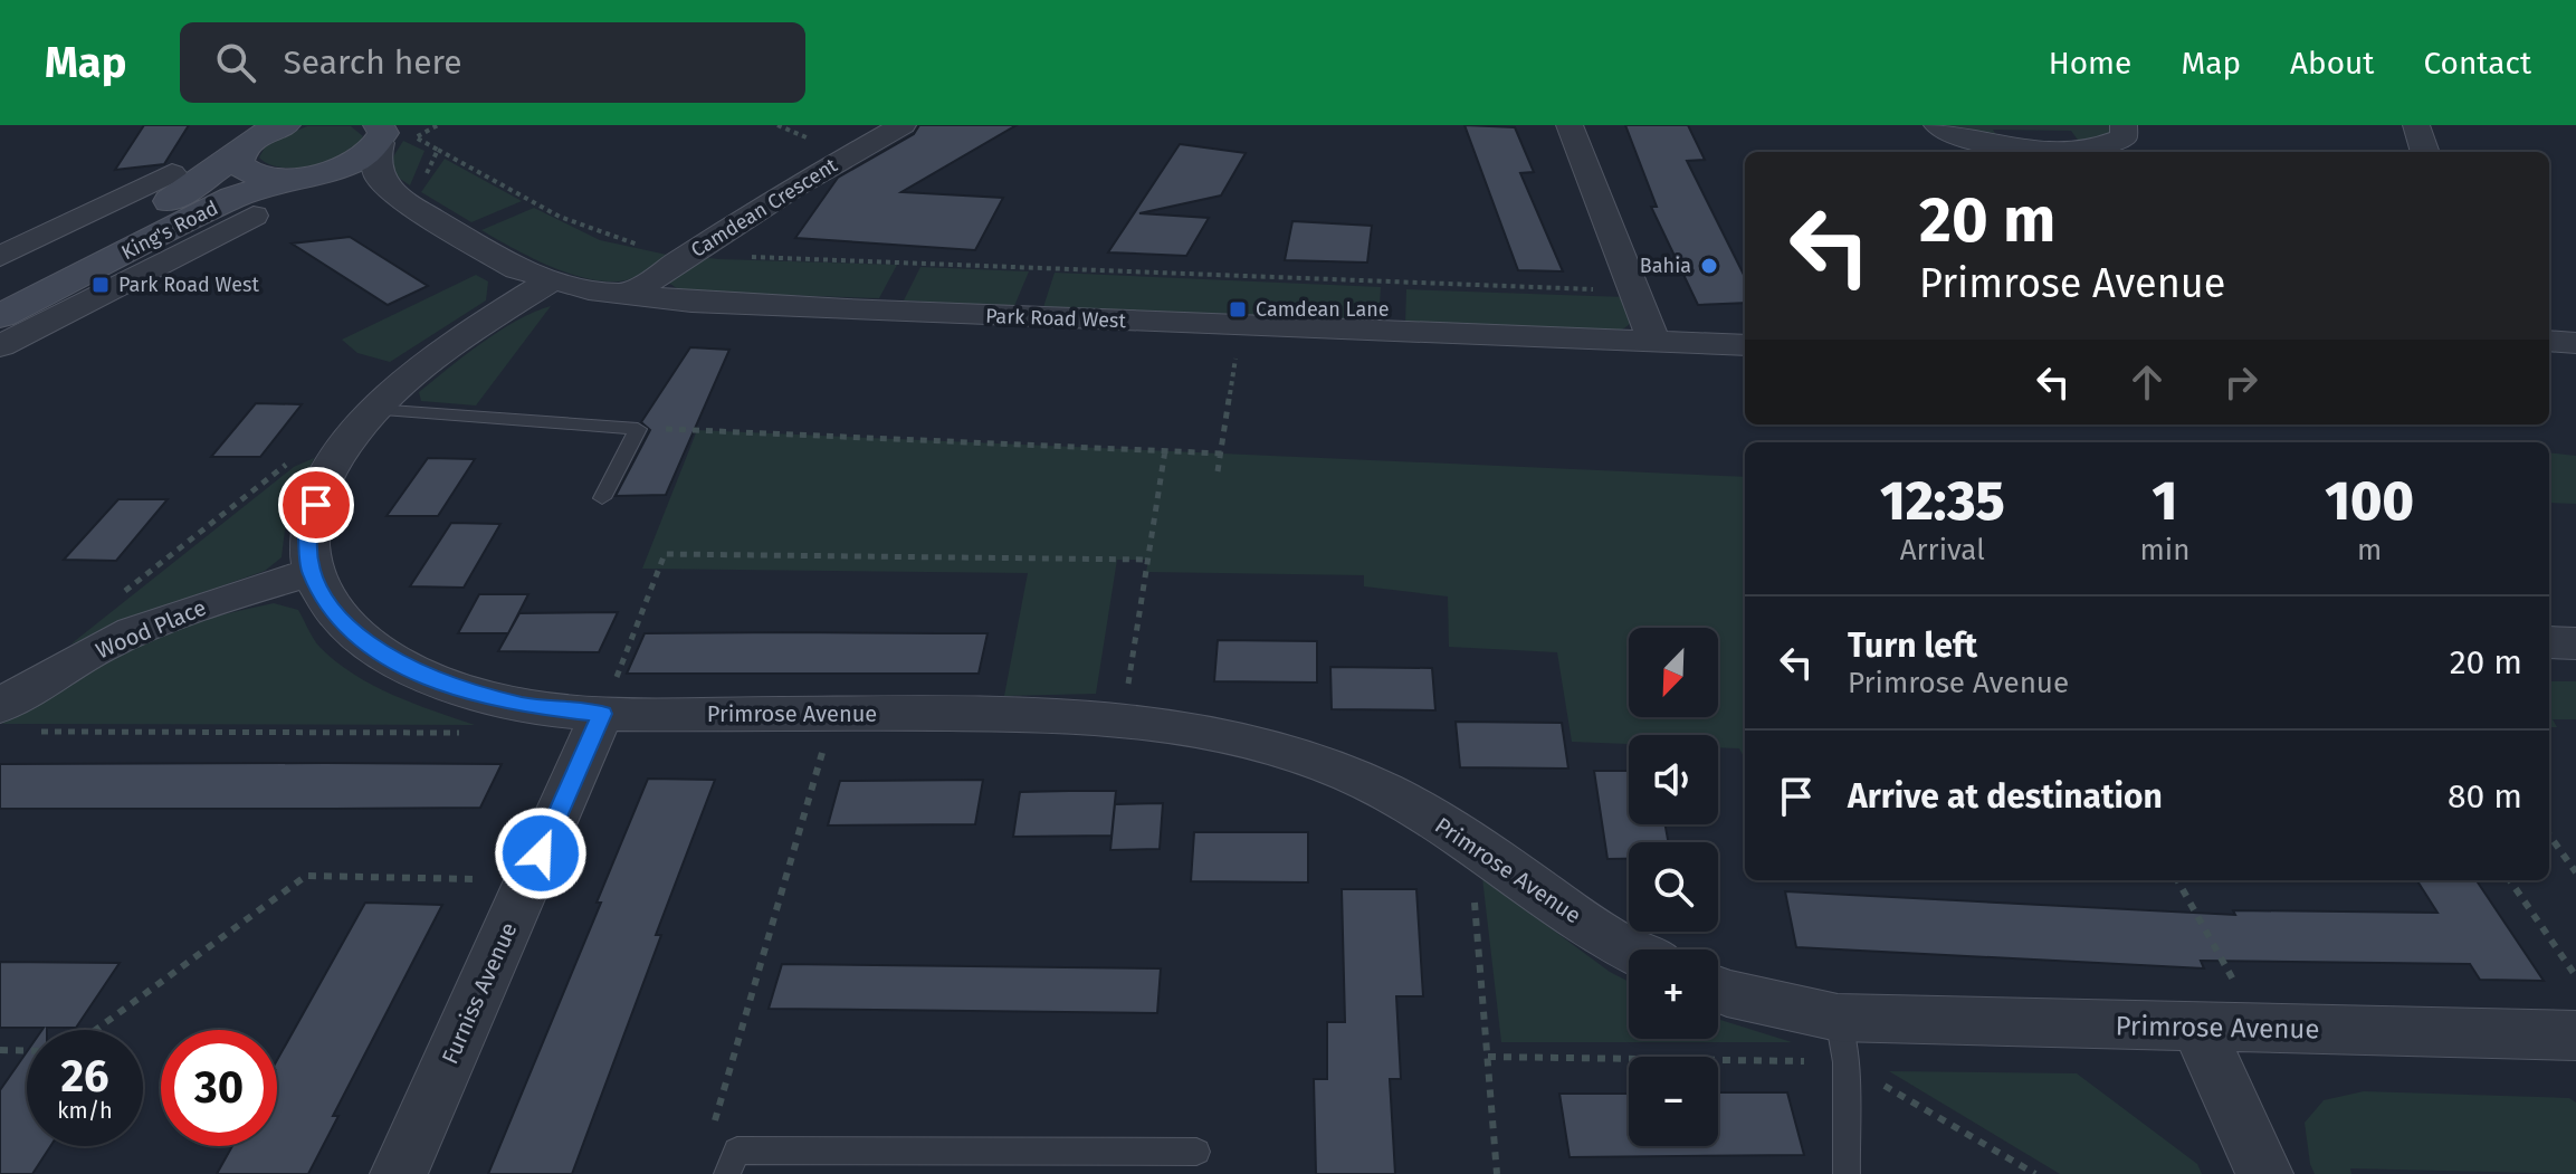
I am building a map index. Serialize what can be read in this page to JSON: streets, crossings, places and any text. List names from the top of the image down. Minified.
{"streets":{"main road":["King's Road"],"street":["Camdean Crescent","Park Road West","Wood Place","Primrose Avenue","Furniss Avenue"]},"crossings":[["Camdean Crescent","Park Road West"],["King's Road","Park Road West"],["Park Road West","Primrose Avenue"],["Wood Place","Primrose Avenue"],["Primrose Avenue","Furniss Avenue"]],"places":{"other":["Bahia"],"transit":["Park Road West","Camdean Lane"]},"north":"bottom left","page":{"header":"Map","search":"Search here","nav":["Home","Map","About","Contact"],"turn":["20 m","Primrose Avenue"],"eta":["12:35","Arrival","1","min","100","m"],"list":[{"name":"Turn left","note":"Primrose Avenue","value":"20 m"},{"name":"Arrive at destination","value":"80 m"}],"map_buttons":["+","−"],"speed":"26 km/h","limit":"30"}}
